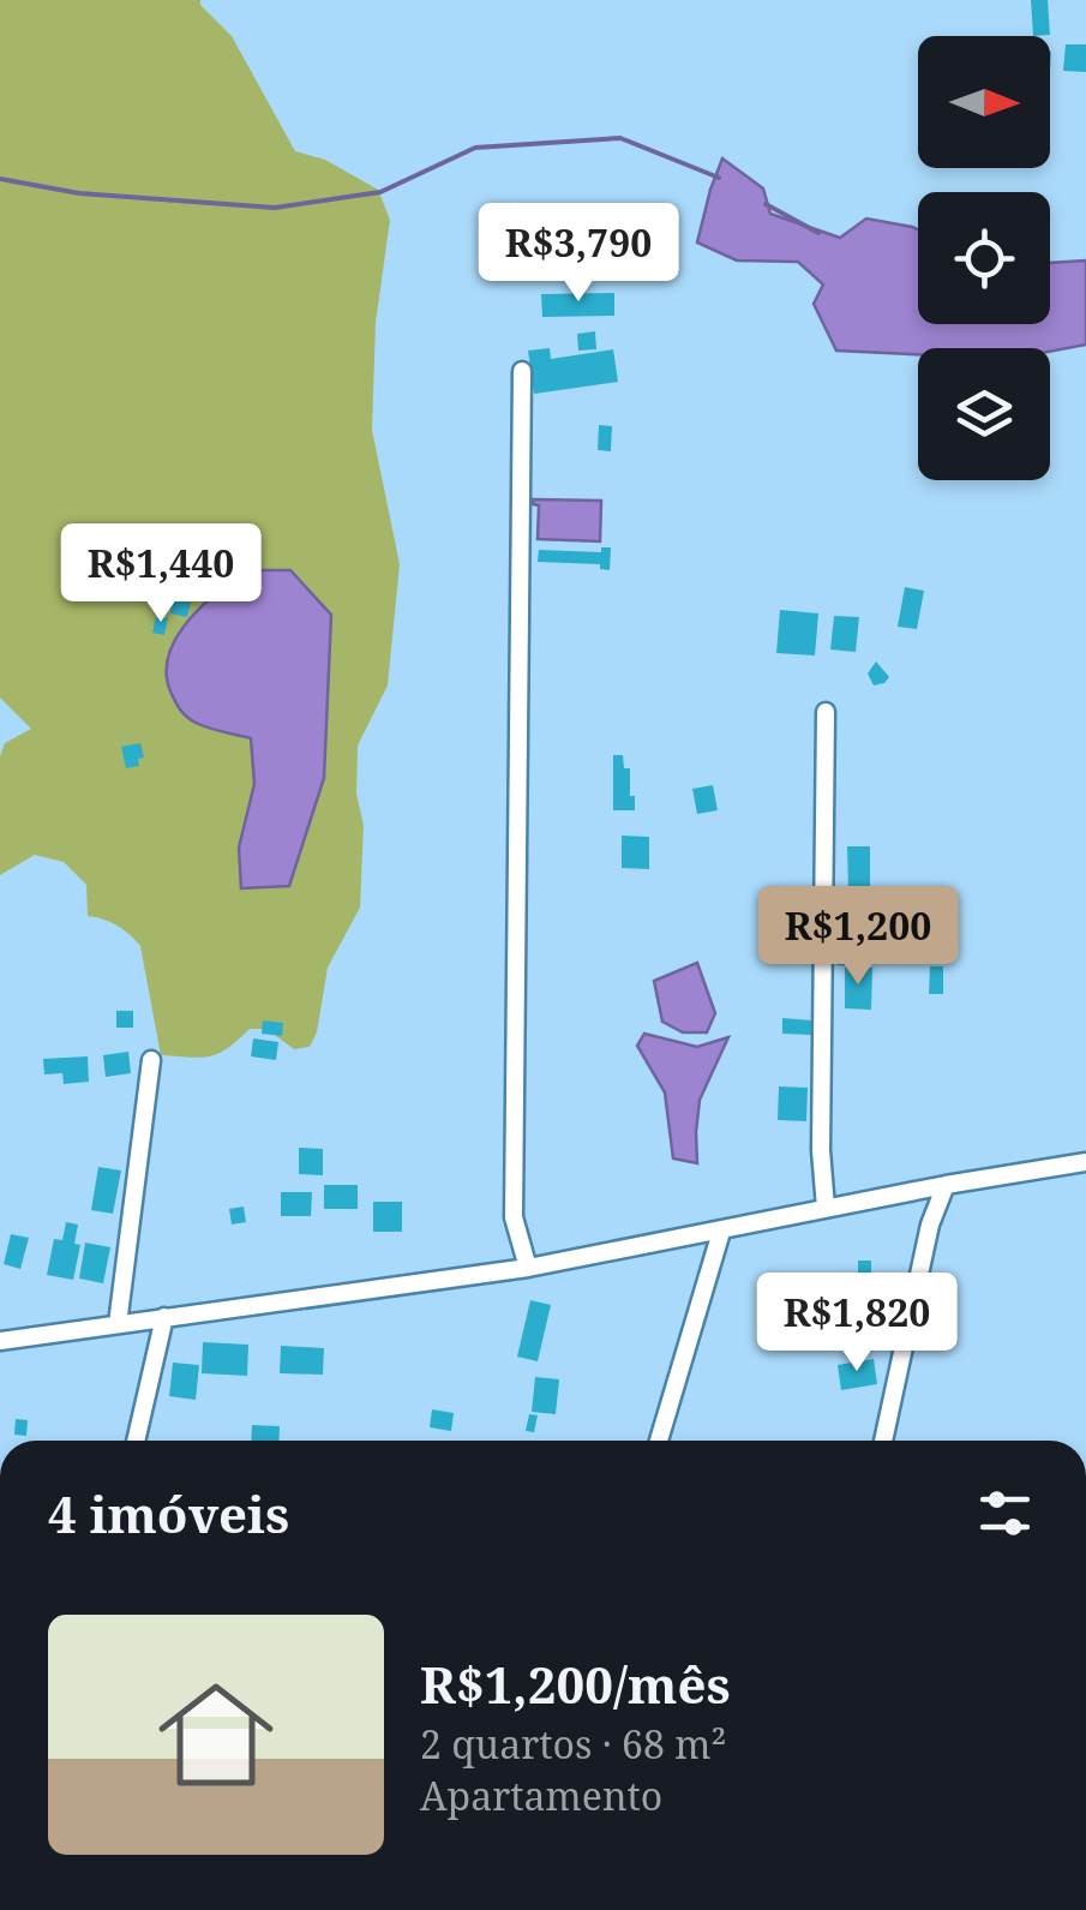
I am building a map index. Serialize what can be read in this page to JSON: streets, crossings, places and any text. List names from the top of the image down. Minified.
{"north":"right","page":{"price":["R$3,790","R$1,440","R$1,200","R$1,820"],"heading":"4 imóveis","list":[{"name":"R$1,200/mês","note":"2 quartos · 68 m² · Apartamento"}]}}
